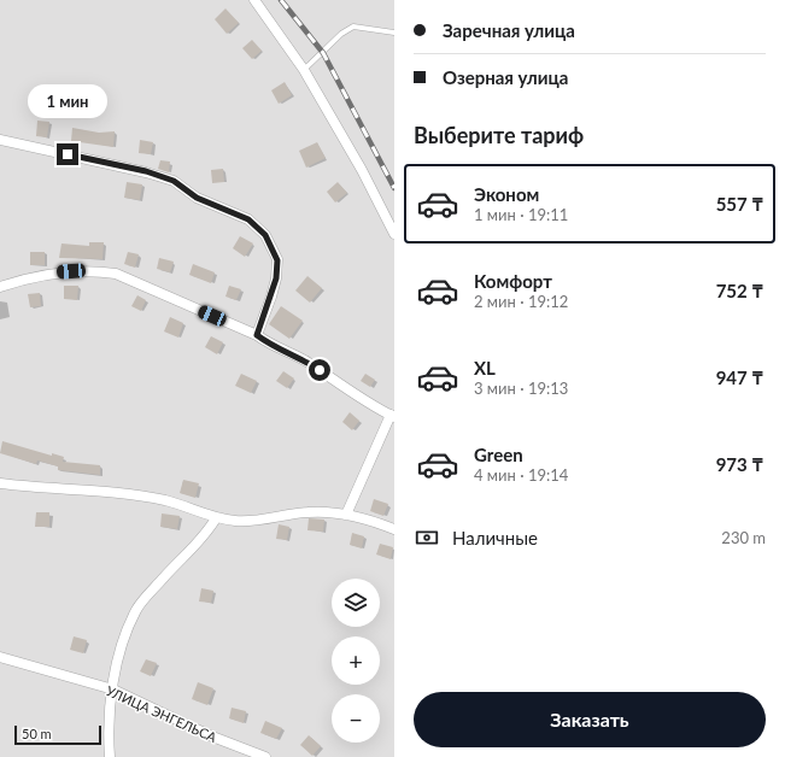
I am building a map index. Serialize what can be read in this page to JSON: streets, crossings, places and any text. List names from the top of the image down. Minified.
{"streets":{"street":["УЛИЦА ЭНГЕЛЬСА"]},"scale_bar":"50 m","page":{"banner":["Заречная улица","Озерная улица"],"bubble":"1 мин","heading":"Выберите тариф","list":[{"name":"Эконом","note":"1 мин · 19:11","value":"557 ₸"},{"name":"Комфорт","note":"2 мин · 19:12","value":"752 ₸"},{"name":"XL","note":"3 мин · 19:13","value":"947 ₸"},{"name":"Green","note":"4 мин · 19:14","value":"973 ₸"}],"pay":["Наличные","230 m"],"map_buttons":["+","−"],"buttons":"Заказать","scale":"50 m"}}
